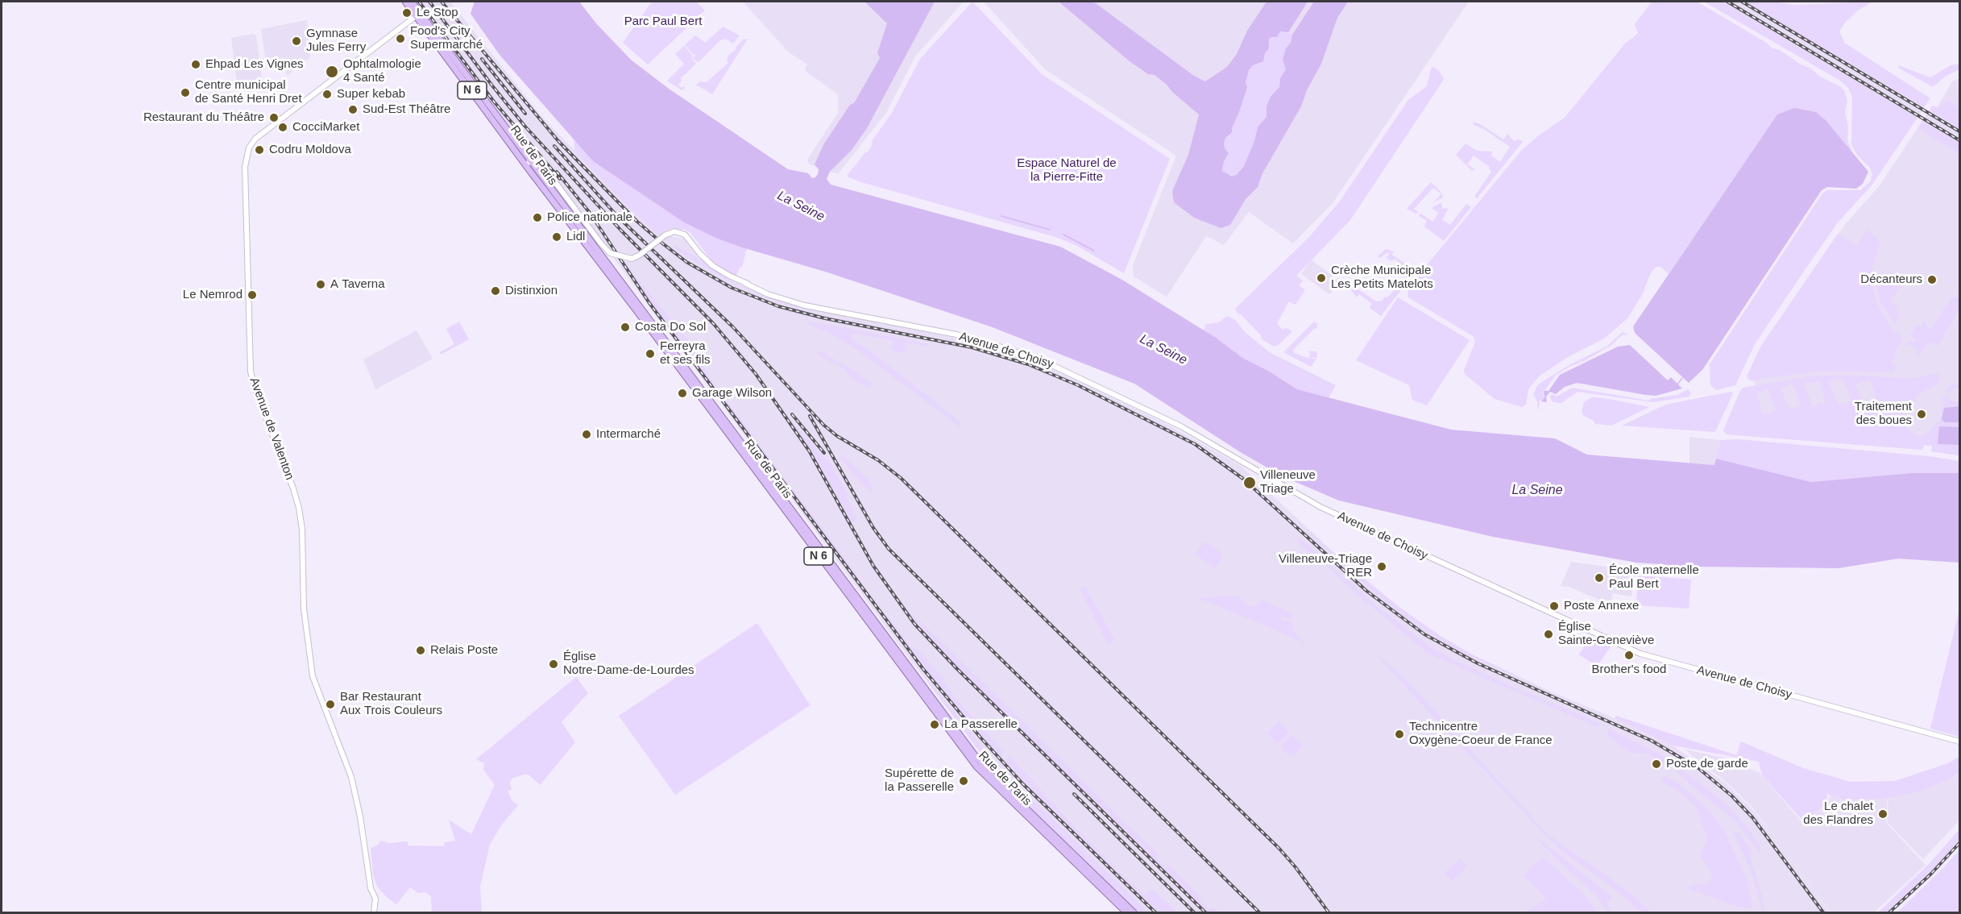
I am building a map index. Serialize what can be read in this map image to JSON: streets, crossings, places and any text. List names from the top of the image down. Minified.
{"streets":{"main road":["N 6","Rue de Paris","Avenue de Choisy","Avenue de Valenton"]},"crossings":[["N 6","Rue de Paris"],["N 6","Avenue de Valenton"],["Rue de Paris","Avenue de Choisy"],["Rue de Paris","Avenue de Valenton"]],"water":["La Seine"],"parks":["Parc Paul Bert","Espace Naturel de la Pierre-Fitte"],"places":["Le Stop","Food's City Supermarché","Gymnase Jules Ferry","Ehpad Les Vignes","Ophtalmologie 4 Santé","Centre municipal de Santé Henri Dret","Super kebab","Sud-Est Théâtre","Restaurant du Théâtre","CocciMarket","Codru Moldova","Police nationale","Lidl","Crèche Municipale Les Petits Matelots","Décanteurs","A Taverna","Distinxion","Le Nemrod","Costa Do Sol","Ferreyra et ses fils","Garage Wilson","Traitement des boues","Intermarché","Villeneuve Triage","Villeneuve-Triage RER","École maternelle Paul Bert","Poste Annexe","Église Sainte-Geneviève","Relais Poste","Brother's food","Église Notre-Dame-de-Lourdes","Bar Restaurant Aux Trois Couleurs","La Passerelle","Technicentre Oxygène-Coeur de France","Poste de garde","Supérette de la Passerelle","Le chalet des Flandres"]}
